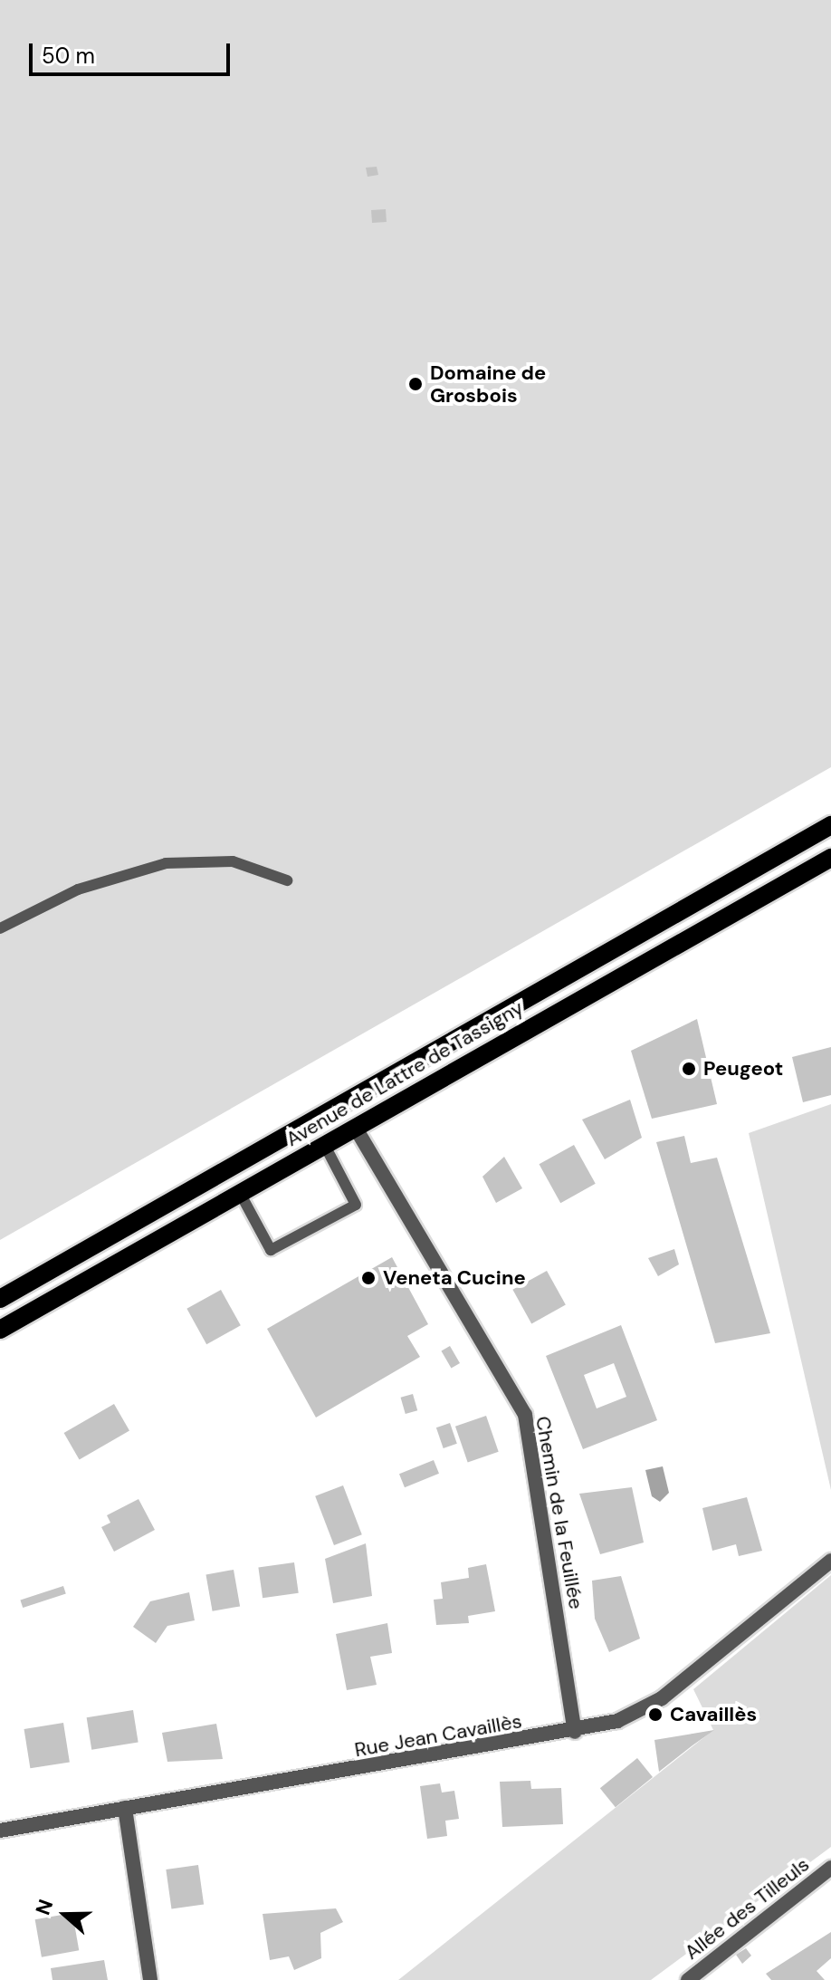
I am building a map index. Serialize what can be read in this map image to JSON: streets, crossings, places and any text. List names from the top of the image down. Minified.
{"streets":{"main road":["Avenue de Lattre de Tassigny"],"street":["Chemin de la Feuillée","Rue Jean Cavaillès","Allée des Tilleuls"]},"crossings":[["Avenue de Lattre de Tassigny","Chemin de la Feuillée"],["Chemin de la Feuillée","Rue Jean Cavaillès"]],"places":["Domaine de Grosbois","Peugeot","Veneta Cucine","Cavaillès"],"scale_bar":"50 m","north":"left"}
